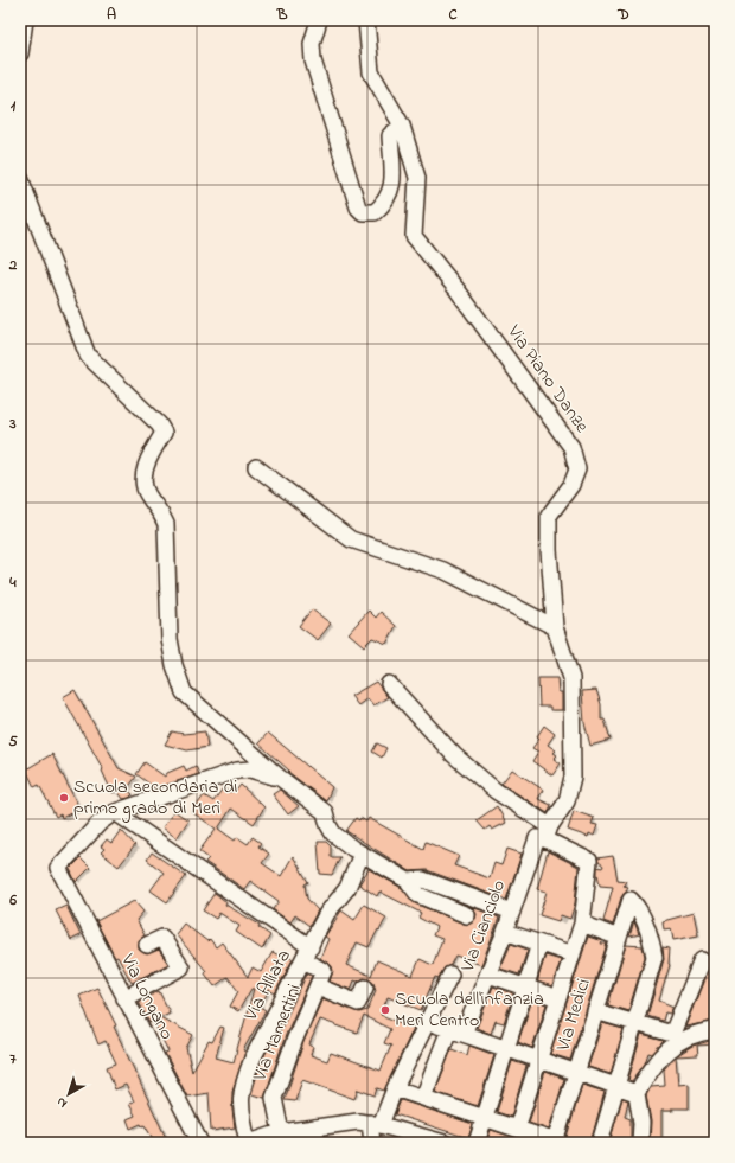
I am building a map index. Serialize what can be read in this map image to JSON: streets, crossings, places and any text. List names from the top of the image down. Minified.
{"streets":{"street":["Via Piano Danze","Via Cianciolo","Via Alliata","Via Longano","Via Medici","Via Mamertini"]},"crossings":[["Via Piano Danze","Via Cianciolo"],["Via Alliata","Via Mamertini"]],"places":["Scuola secondaria di primo grado di Merì","Scuola dell'infanzia Merì Centro"],"north":"bottom left","grid":{"columns":["A","B","C","D"],"rows":["1","2","3","4","5","6","7"]}}
